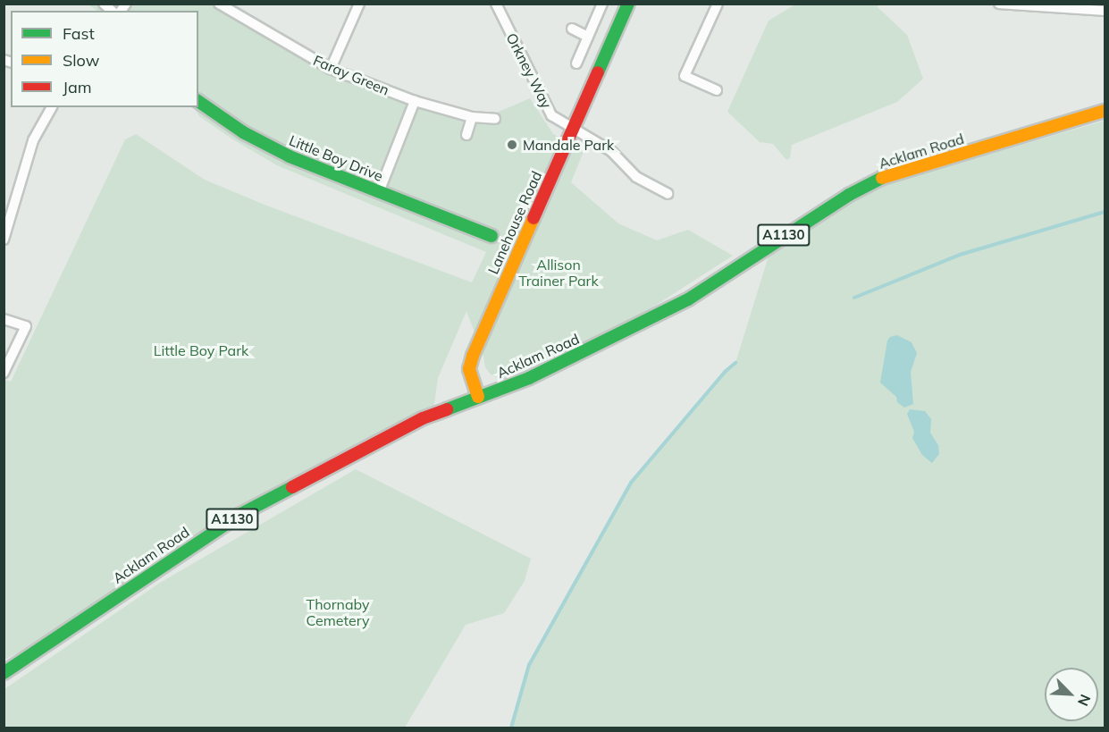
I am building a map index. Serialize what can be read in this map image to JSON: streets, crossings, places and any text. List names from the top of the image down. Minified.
{"streets":{"main road":["Acklam Road","Little Boy Drive","Lanehouse Road","A1130"],"street":["Orkney Way","Faray Green"]},"crossings":[["Orkney Way","Lanehouse Road"],["Acklam Road","Lanehouse Road"]],"parks":["Allison Trainer Park","Little Boy Park","Thornaby Cemetery"],"places":["Mandale Park"],"legend":["Fast","Slow","Jam"],"north":"bottom right"}
